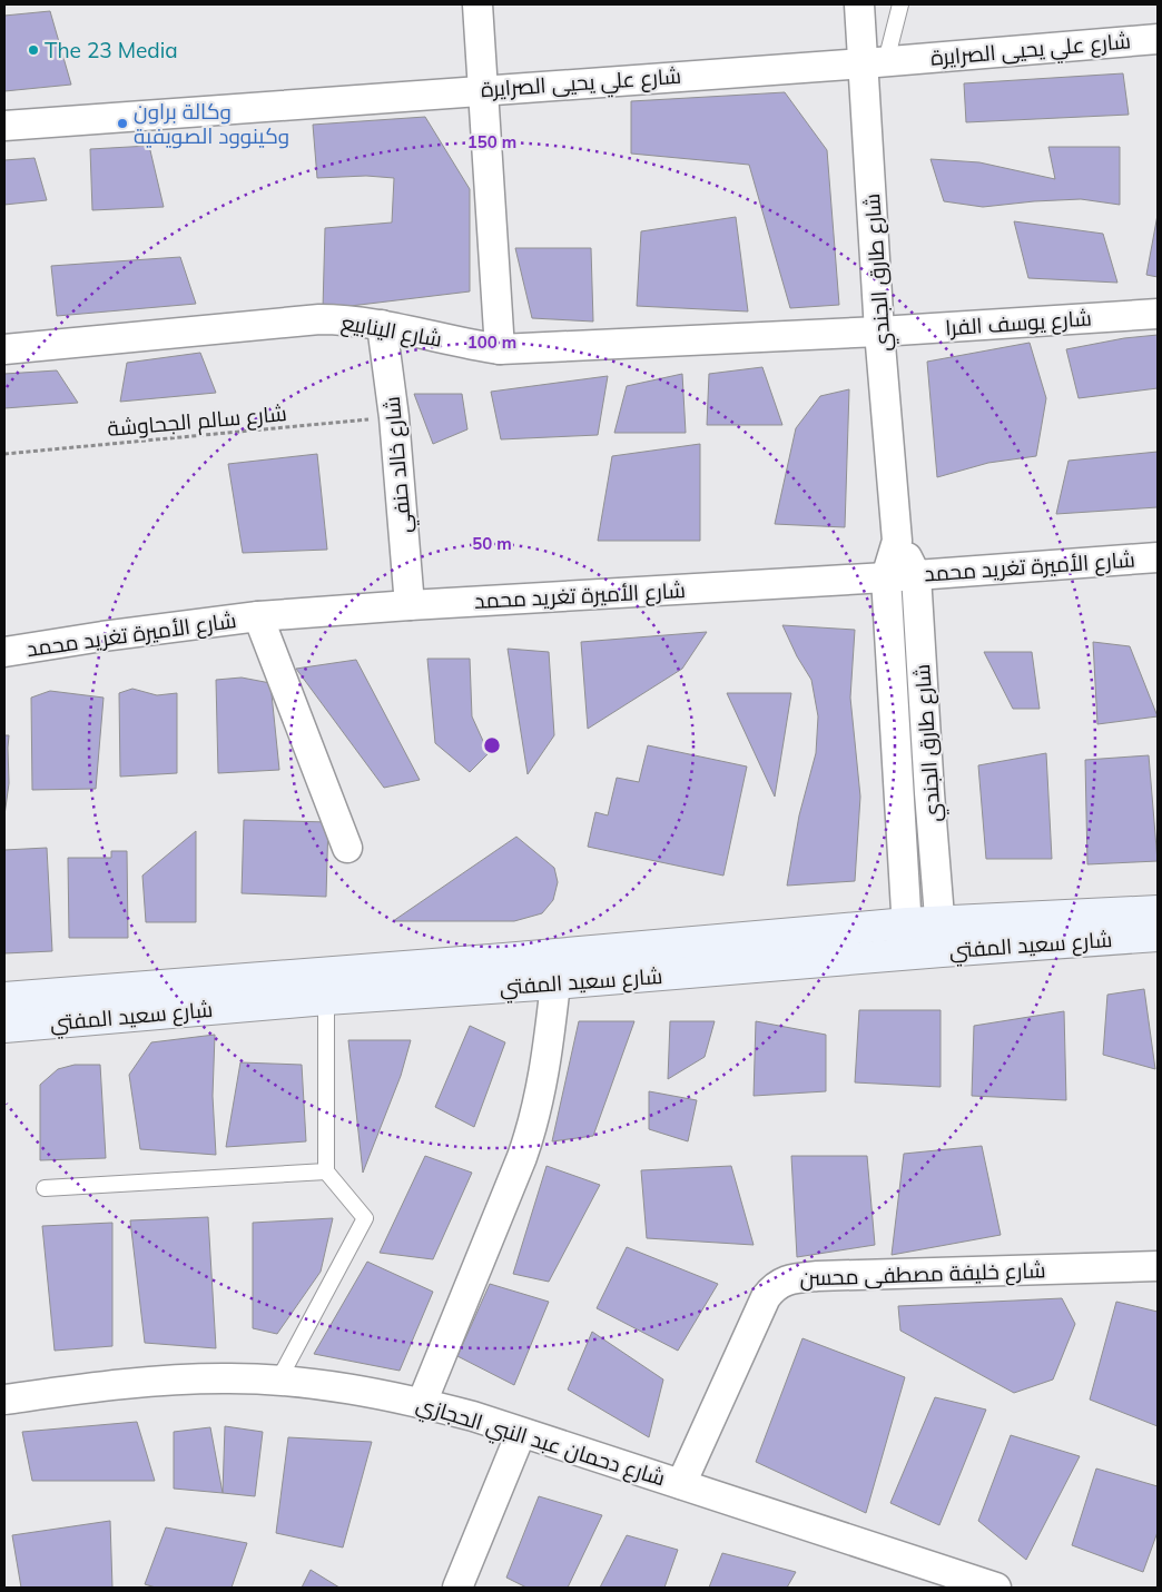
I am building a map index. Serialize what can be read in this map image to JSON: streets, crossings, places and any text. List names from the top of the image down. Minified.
{"streets":{"street":["شارع علي يحيى الصرايرة","شارع طارق الجندي","شارع يوسف الفرا","شارع الينابيع","شارع خالد حنفي","شارع الأميرة تغريد محمد","شارع سعيد المفتي","شارع خليفة مصطفى محسن","شارع دحمان عبد النبي الحجازي"],"path":["شارع سالم الجحاوشة"]},"crossings":[["شارع علي يحيى الصرايرة","شارع طارق الجندي"],["شارع طارق الجندي","شارع يوسف الفرا"],["شارع طارق الجندي","شارع الينابيع"],["شارع طارق الجندي","شارع الأميرة تغريد محمد"],["شارع طارق الجندي","شارع سعيد المفتي"],["شارع يوسف الفرا","شارع الينابيع"],["شارع الينابيع","شارع خالد حنفي"],["شارع سالم الجحاوشة","شارع خالد حنفي"],["شارع خالد حنفي","شارع الأميرة تغريد محمد"],["شارع خليفة مصطفى محسن","شارع دحمان عبد النبي الحجازي"]],"places":["The 23 Media","وكالة براون وكينوود الصويفية"],"rings":["150 m","100 m","50 m"]}
